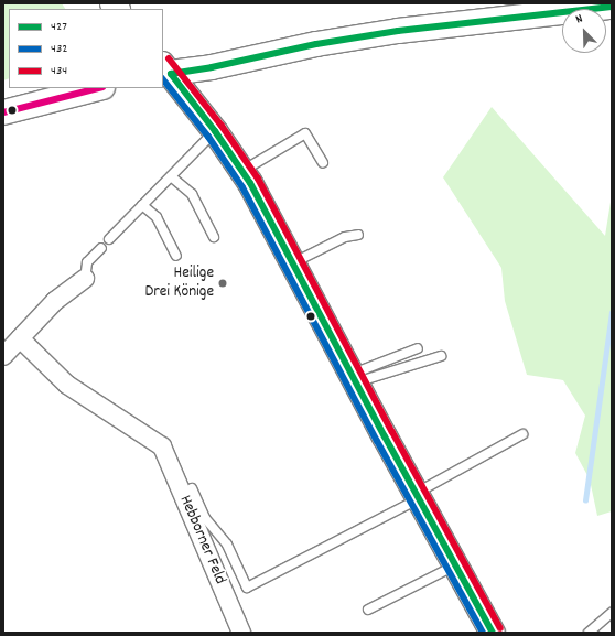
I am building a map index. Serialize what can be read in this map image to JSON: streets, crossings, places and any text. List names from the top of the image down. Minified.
{"streets":{"street":["Hebborner Feld"]},"places":["Heilige Drei Könige"],"lines":["transit line 427","transit line 434","transit line 432"],"legend":["427","432","434"],"north":"top left"}
